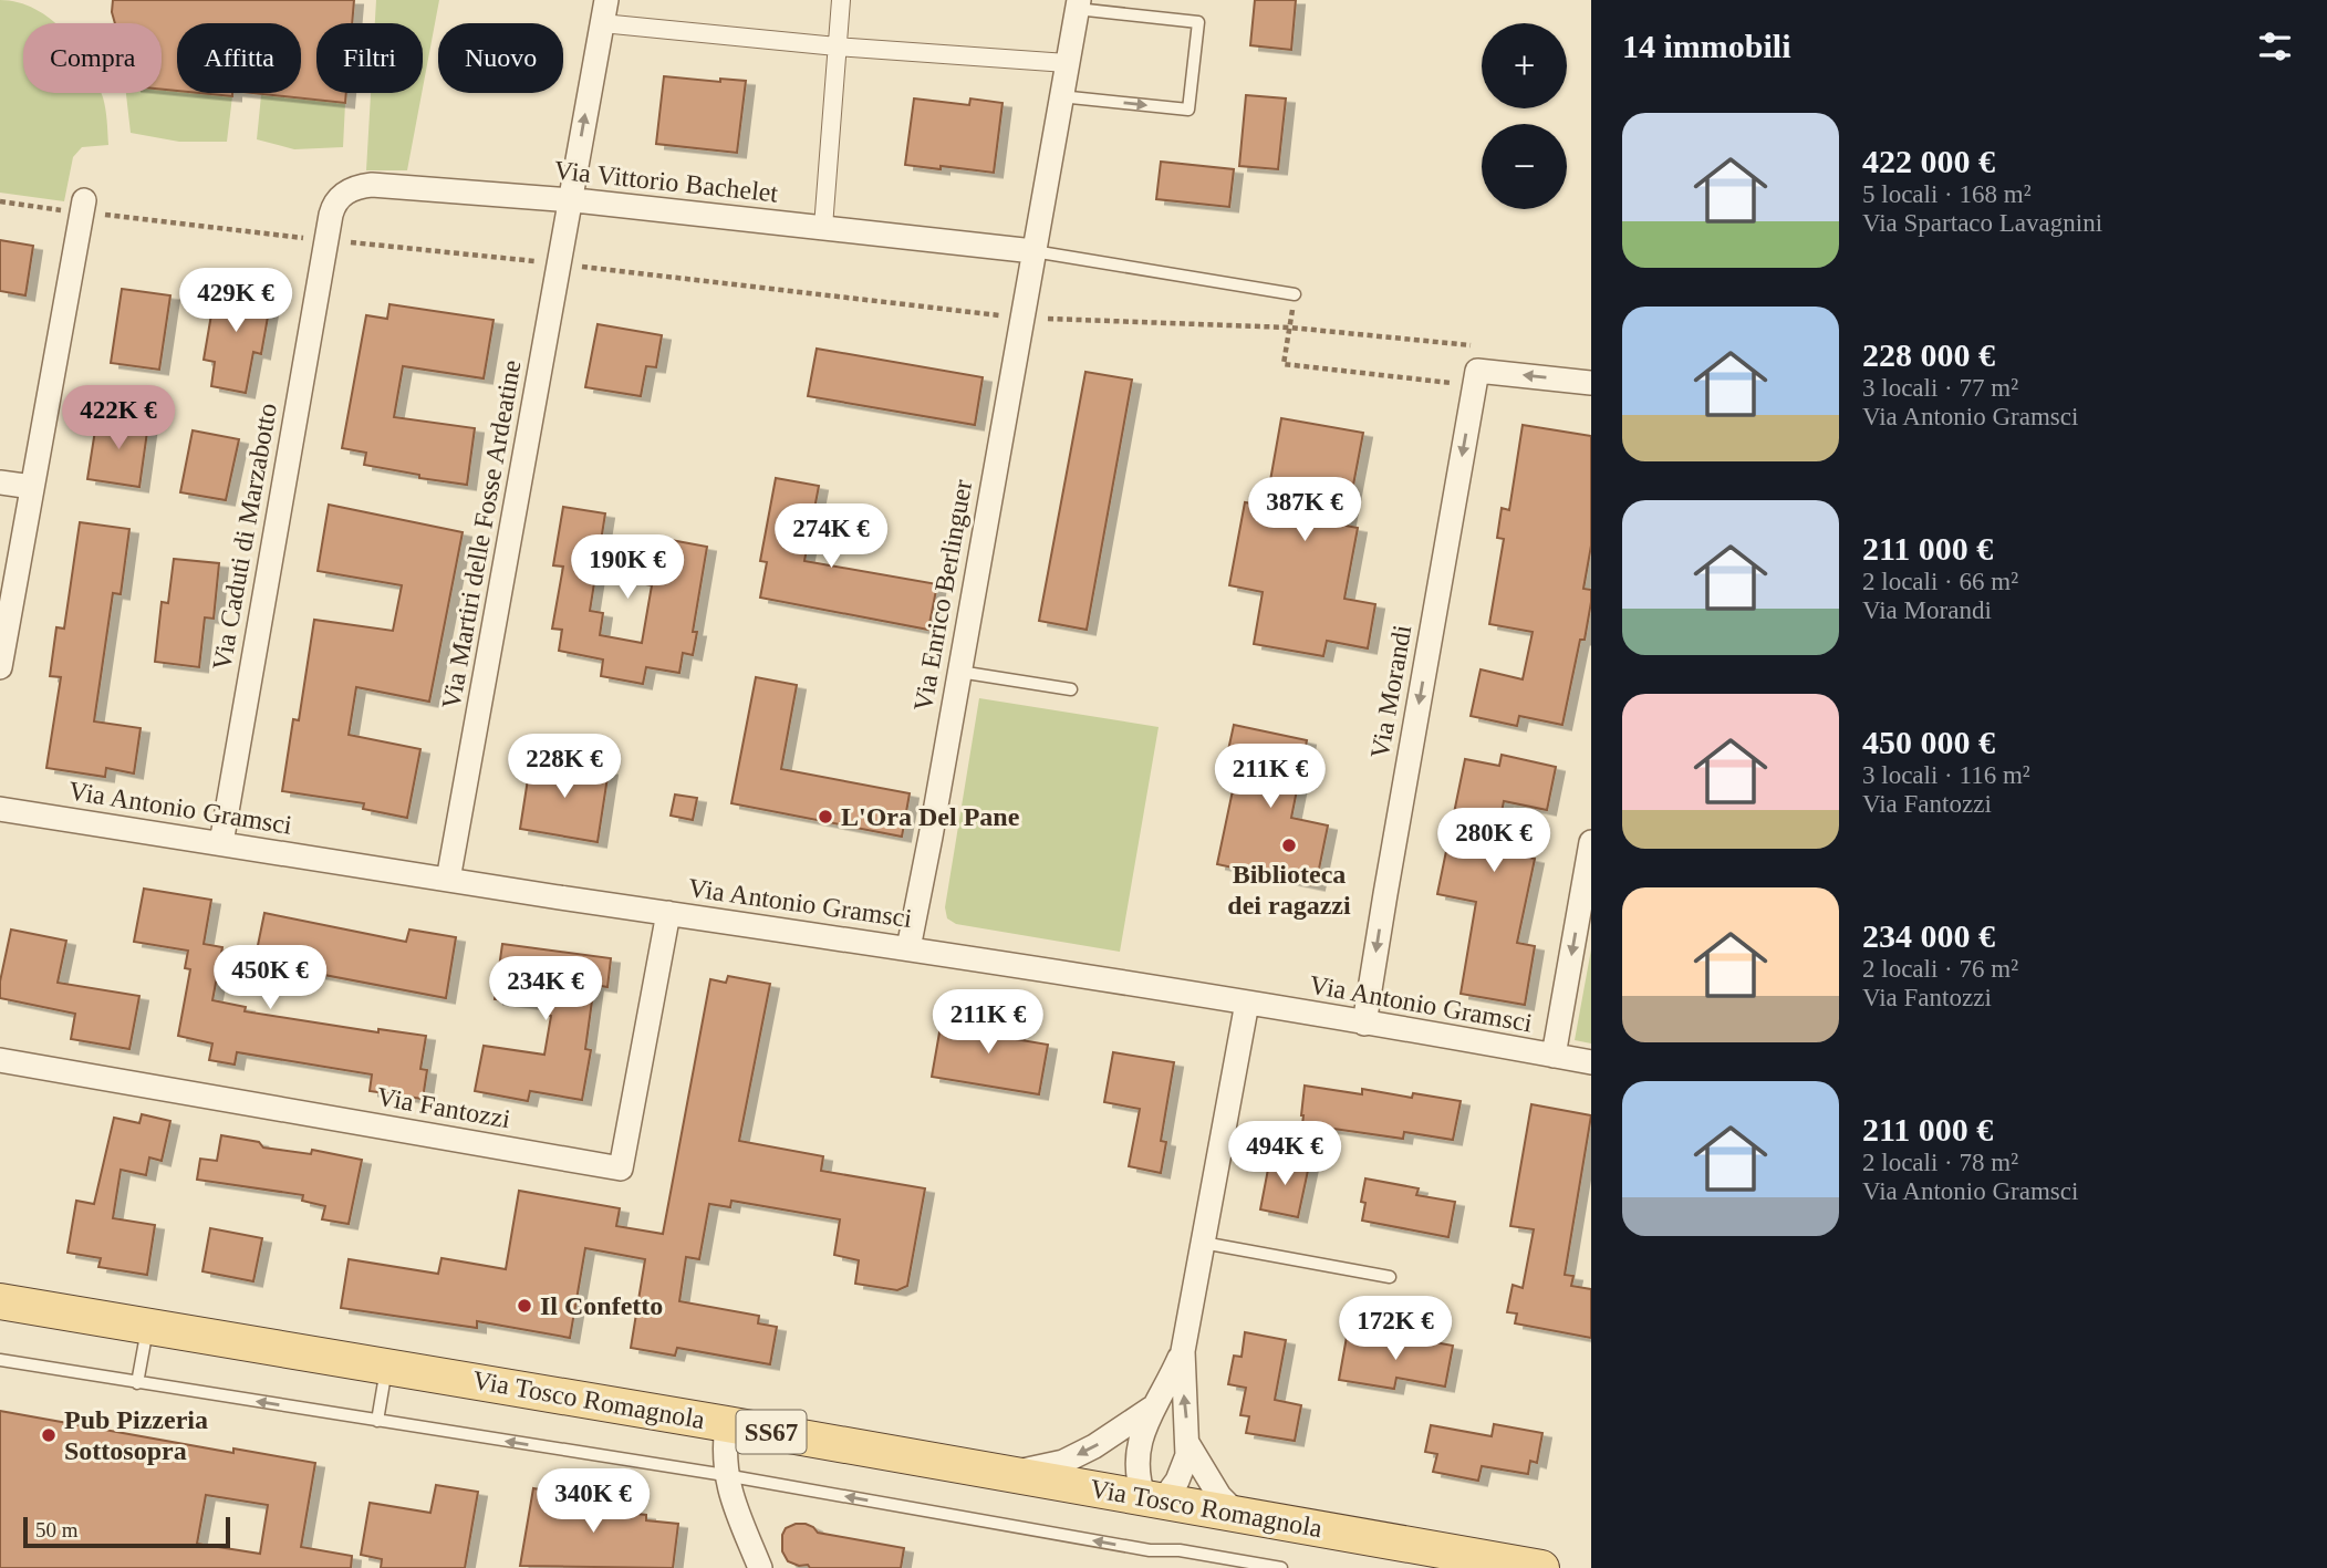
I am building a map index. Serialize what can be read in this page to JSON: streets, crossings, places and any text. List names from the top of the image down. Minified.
{"streets":{"main road":["Via Tosco Romagnola","SS67"],"street":["Via Vittorio Bachelet","Via Martiri delle Fosse Ardeatine","Via Caduti di Marzabotto","Via Enrico Berlinguer","Via Morandi","Via Antonio Gramsci","Via Fantozzi"]},"crossings":[["Via Vittorio Bachelet","Via Martiri delle Fosse Ardeatine"],["Via Vittorio Bachelet","Via Caduti di Marzabotto"],["Via Vittorio Bachelet","Via Enrico Berlinguer"],["Via Martiri delle Fosse Ardeatine","Via Antonio Gramsci"],["Via Caduti di Marzabotto","Via Antonio Gramsci"],["Via Enrico Berlinguer","Via Antonio Gramsci"],["Via Morandi","Via Antonio Gramsci"],["Via Antonio Gramsci","Via Fantozzi"]],"places":["L'Ora Del Pane","Biblioteca dei ragazzi","Il Confetto","Pub Pizzeria Sottosopra"],"scale_bar":"50 m","page":{"heading":"14 immobili","map_buttons":["+","−"],"chip":["Compra","Affitta","Filtri","Nuovo"],"list":[{"name":"422 000 €","note":"5 locali · 168 m² · Via Spartaco Lavagnini"},{"name":"228 000 €","note":"3 locali · 77 m² · Via Antonio Gramsci"},{"name":"211 000 €","note":"2 locali · 66 m² · Via Morandi"},{"name":"450 000 €","note":"3 locali · 116 m² · Via Fantozzi"},{"name":"234 000 €","note":"2 locali · 76 m² · Via Fantozzi"},{"name":"211 000 €","note":"2 locali · 78 m² · Via Antonio Gramsci"}],"price":["429K €","422K €","387K €","274K €","190K €","228K €","211K €","280K €","450K €","234K €","211K €","494K €","172K €","340K €"],"scale":"50 m"}}
